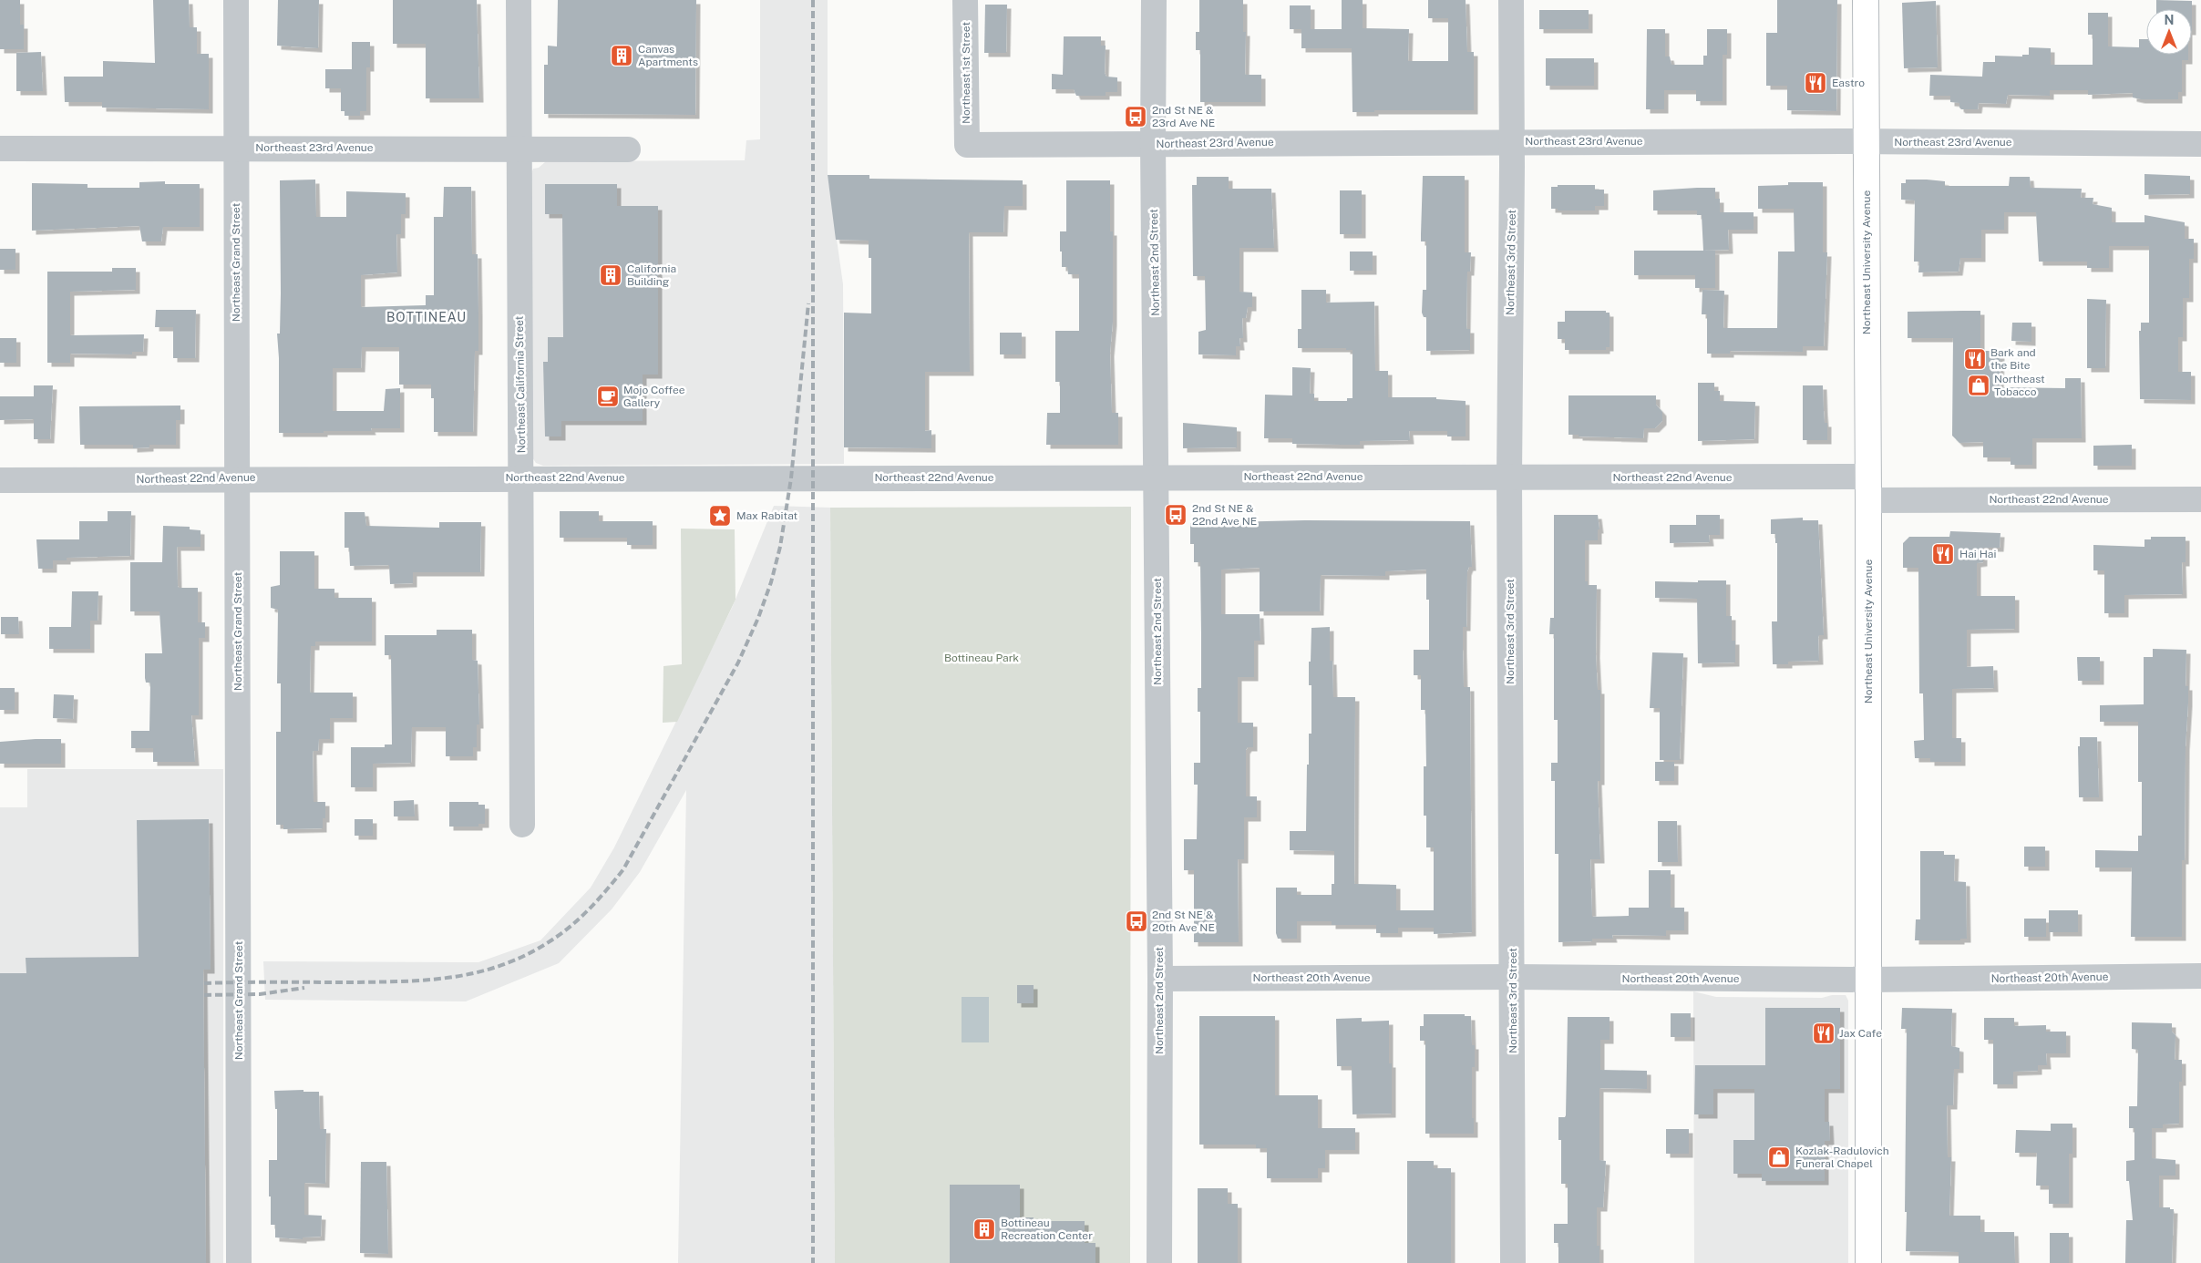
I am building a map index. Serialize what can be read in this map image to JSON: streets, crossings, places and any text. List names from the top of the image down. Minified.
{"streets":{"main road":["Northeast University Avenue"],"street":["Northeast 1st Street","Northeast 23rd Avenue","Northeast Grand Street","Northeast 2nd Street","Northeast 3rd Street","Northeast California Street","Northeast 22nd Avenue","Northeast 20th Avenue"]},"crossings":[["Northeast 1st Street","Northeast 23rd Avenue"],["Northeast 23rd Avenue","Northeast Grand Street"],["Northeast 23rd Avenue","Northeast 2nd Street"],["Northeast 23rd Avenue","Northeast 3rd Street"],["Northeast 23rd Avenue","Northeast University Avenue"],["Northeast 23rd Avenue","Northeast California Street"],["Northeast Grand Street","Northeast 22nd Avenue"],["Northeast 2nd Street","Northeast 22nd Avenue"],["Northeast 2nd Street","Northeast 20th Avenue"],["Northeast 3rd Street","Northeast 22nd Avenue"],["Northeast 3rd Street","Northeast 20th Avenue"],["Northeast University Avenue","Northeast 22nd Avenue"],["Northeast University Avenue","Northeast 20th Avenue"],["Northeast California Street","Northeast 22nd Avenue"]],"districts":["BOTTINEAU"],"parks":["Bottineau Park"],"places":{"building":["Canvas Apartments","California Building","Bottineau Recreation Center"],"restaurant":["Eastro","Bark and the Bite","Hai Hai","Jax Cafe"],"bus stop":["2nd St NE & 23rd Ave NE","2nd St NE & 22nd Ave NE","2nd St NE & 20th Ave NE"],"shop":["Northeast Tobacco","Kozlak-Radulovich Funeral Chapel"],"cafe":["Mojo Coffee Gallery"],"place":["Max Rabitat"]},"north":"top"}
